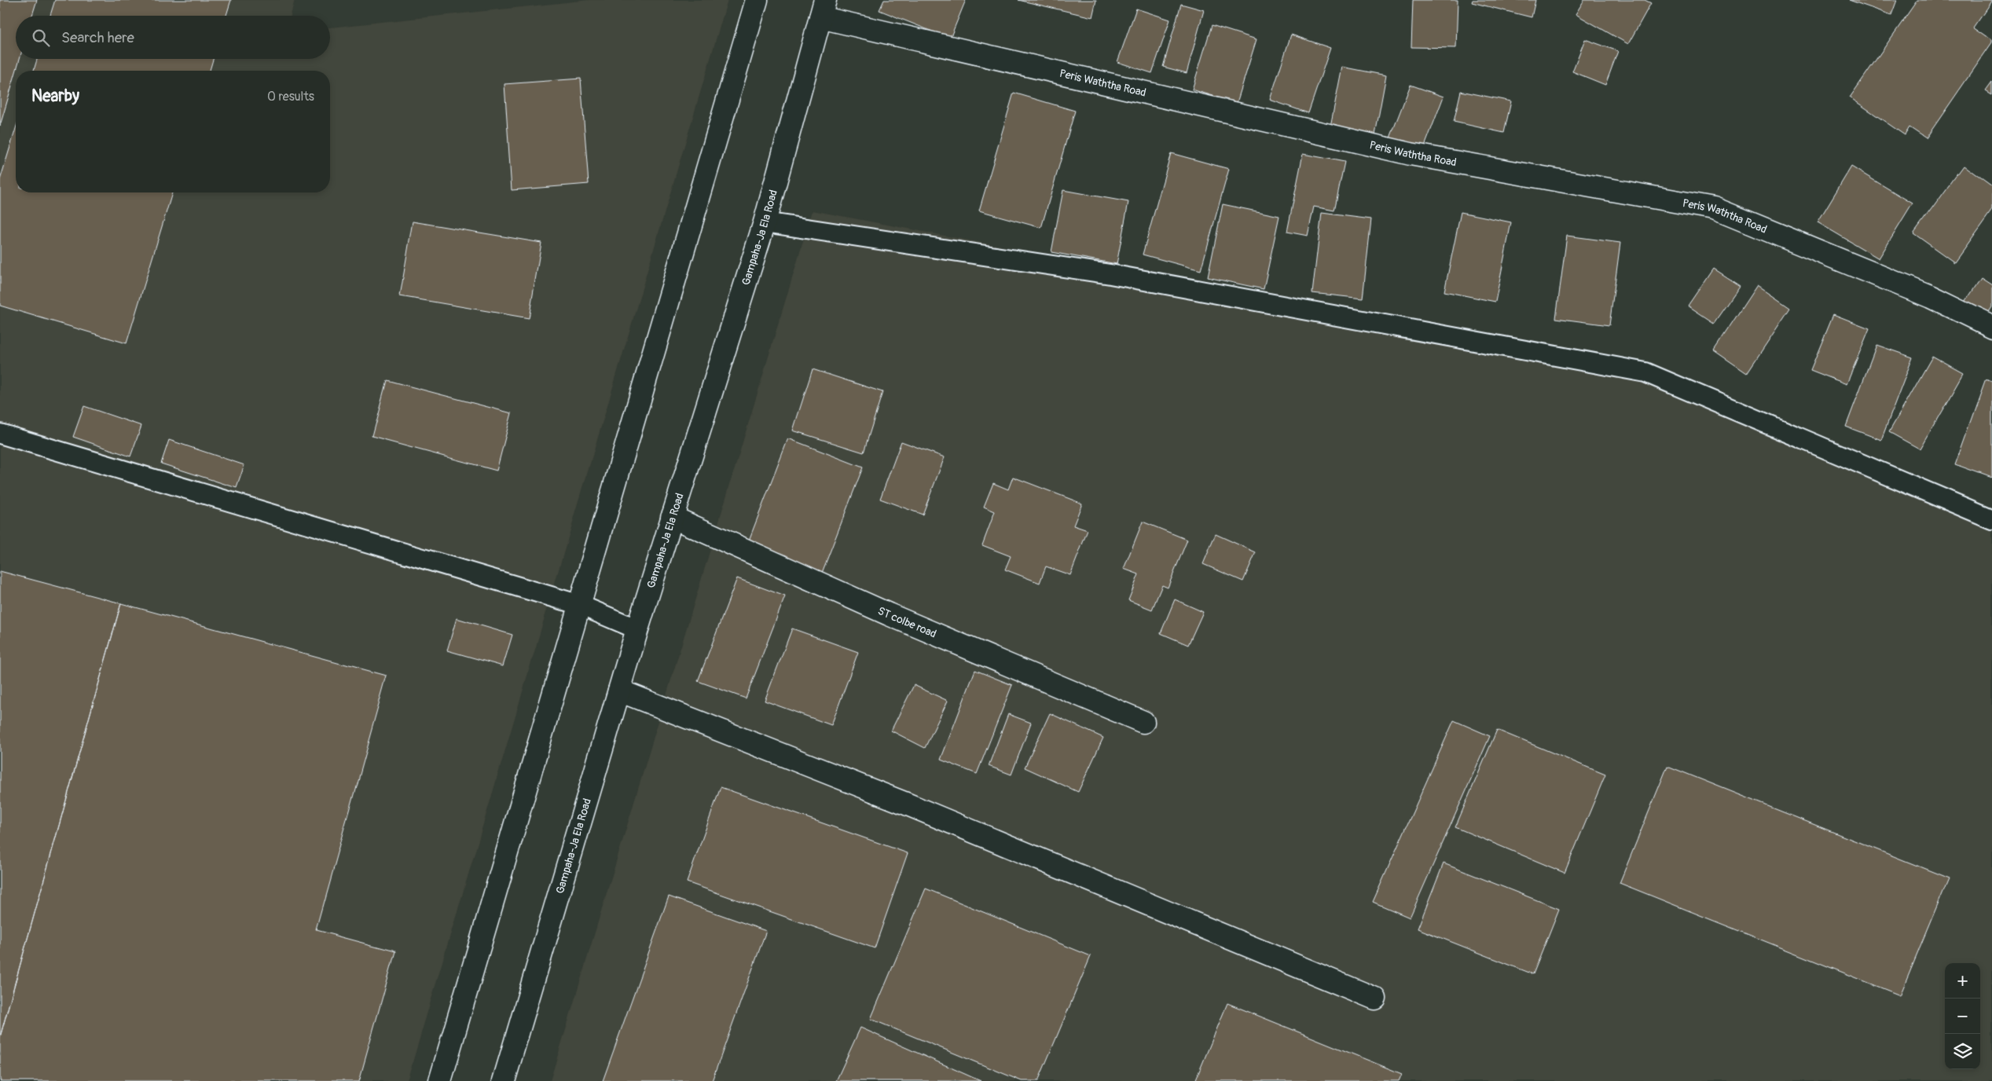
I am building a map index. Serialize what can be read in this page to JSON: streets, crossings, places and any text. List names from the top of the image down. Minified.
{"streets":{"main road":["Peris Waththa Road","Gampaha-Ja Ela Road","ST colbe road"]},"crossings":[["Peris Waththa Road","Gampaha-Ja Ela Road"],["Gampaha-Ja Ela Road","ST colbe road"]],"page":{"search":"Search here","heading":["Nearby","0 results"],"map_buttons":["+","−"]}}
